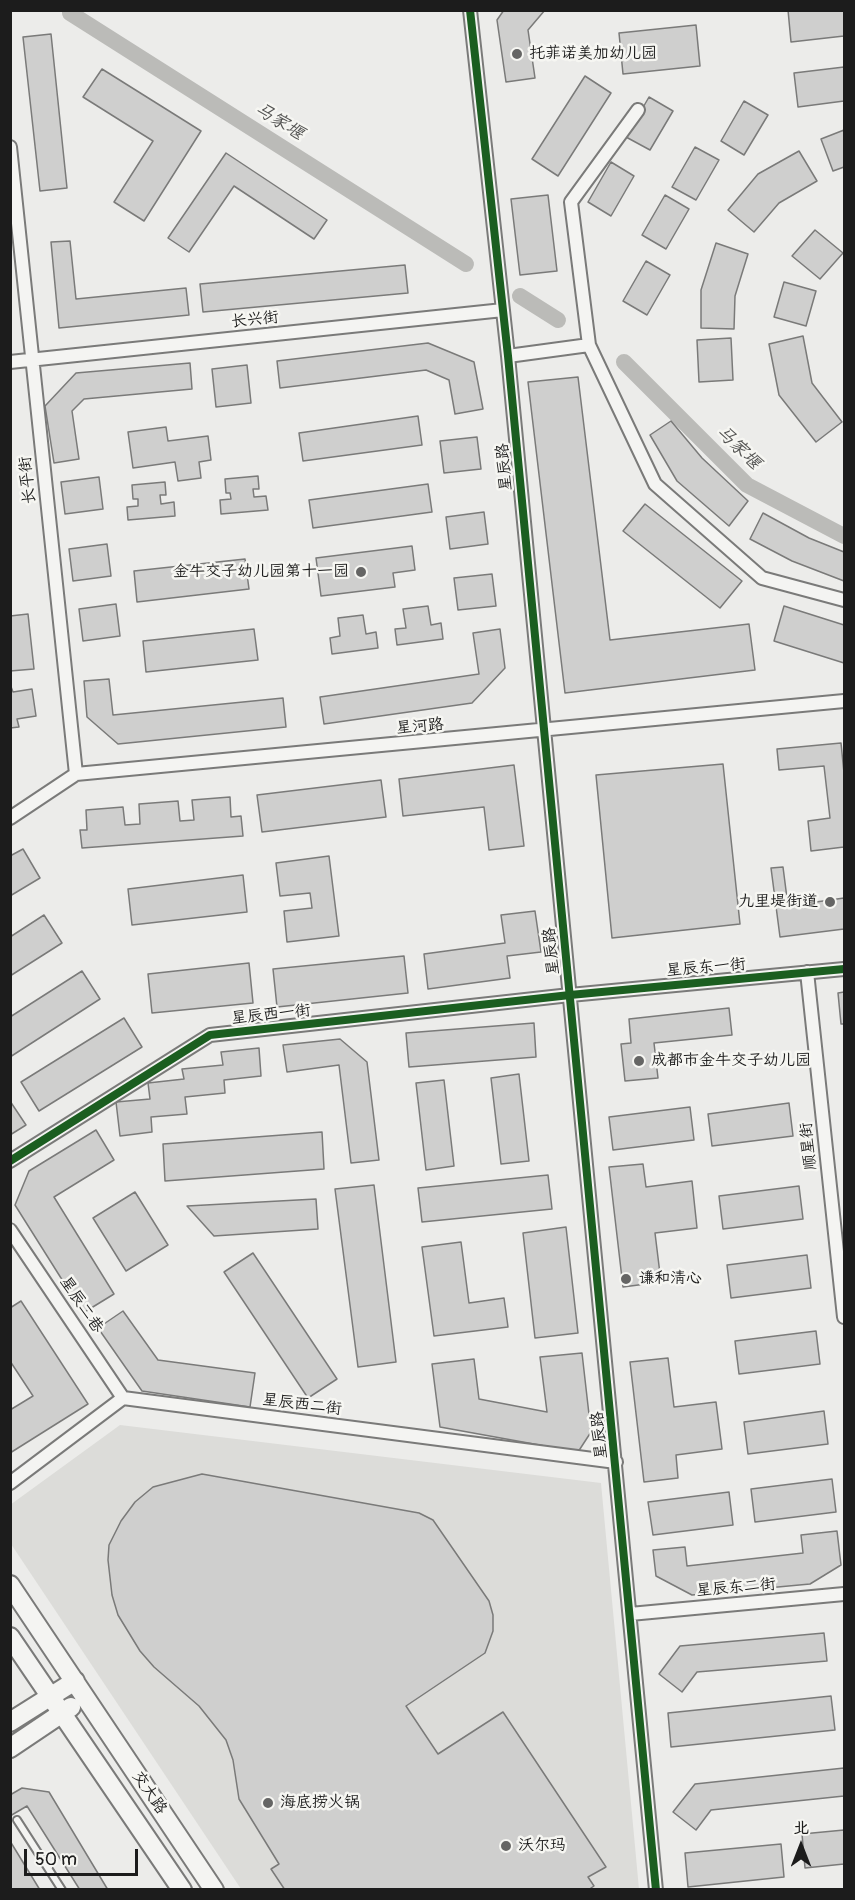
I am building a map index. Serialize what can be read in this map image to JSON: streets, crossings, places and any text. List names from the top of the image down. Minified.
{"streets":{"main road":["交大路"],"street":["长兴街","星辰路","长平街","星河路","星辰东一街","星辰西一街","顺星街","星辰二巷","星辰西二街","星辰东二街"]},"crossings":[["长兴街","星辰路"],["长兴街","长平街"],["星辰路","星河路"],["星辰路","星辰东一街"],["星辰路","星辰西一街"],["星辰路","星辰西二街"],["星辰路","星辰东二街"],["长平街","星河路"],["星辰东一街","星辰西一街"],["星辰东一街","顺星街"],["星辰二巷","星辰西二街"]],"water":["马家堰"],"places":["托菲诺美加幼儿园","金牛交子幼儿园第十一园","九里堤街道","成都市金牛交子幼儿园","谦和清心","海底捞火锅","沃尔玛"],"scale_bar":"50 m","north":"top"}
